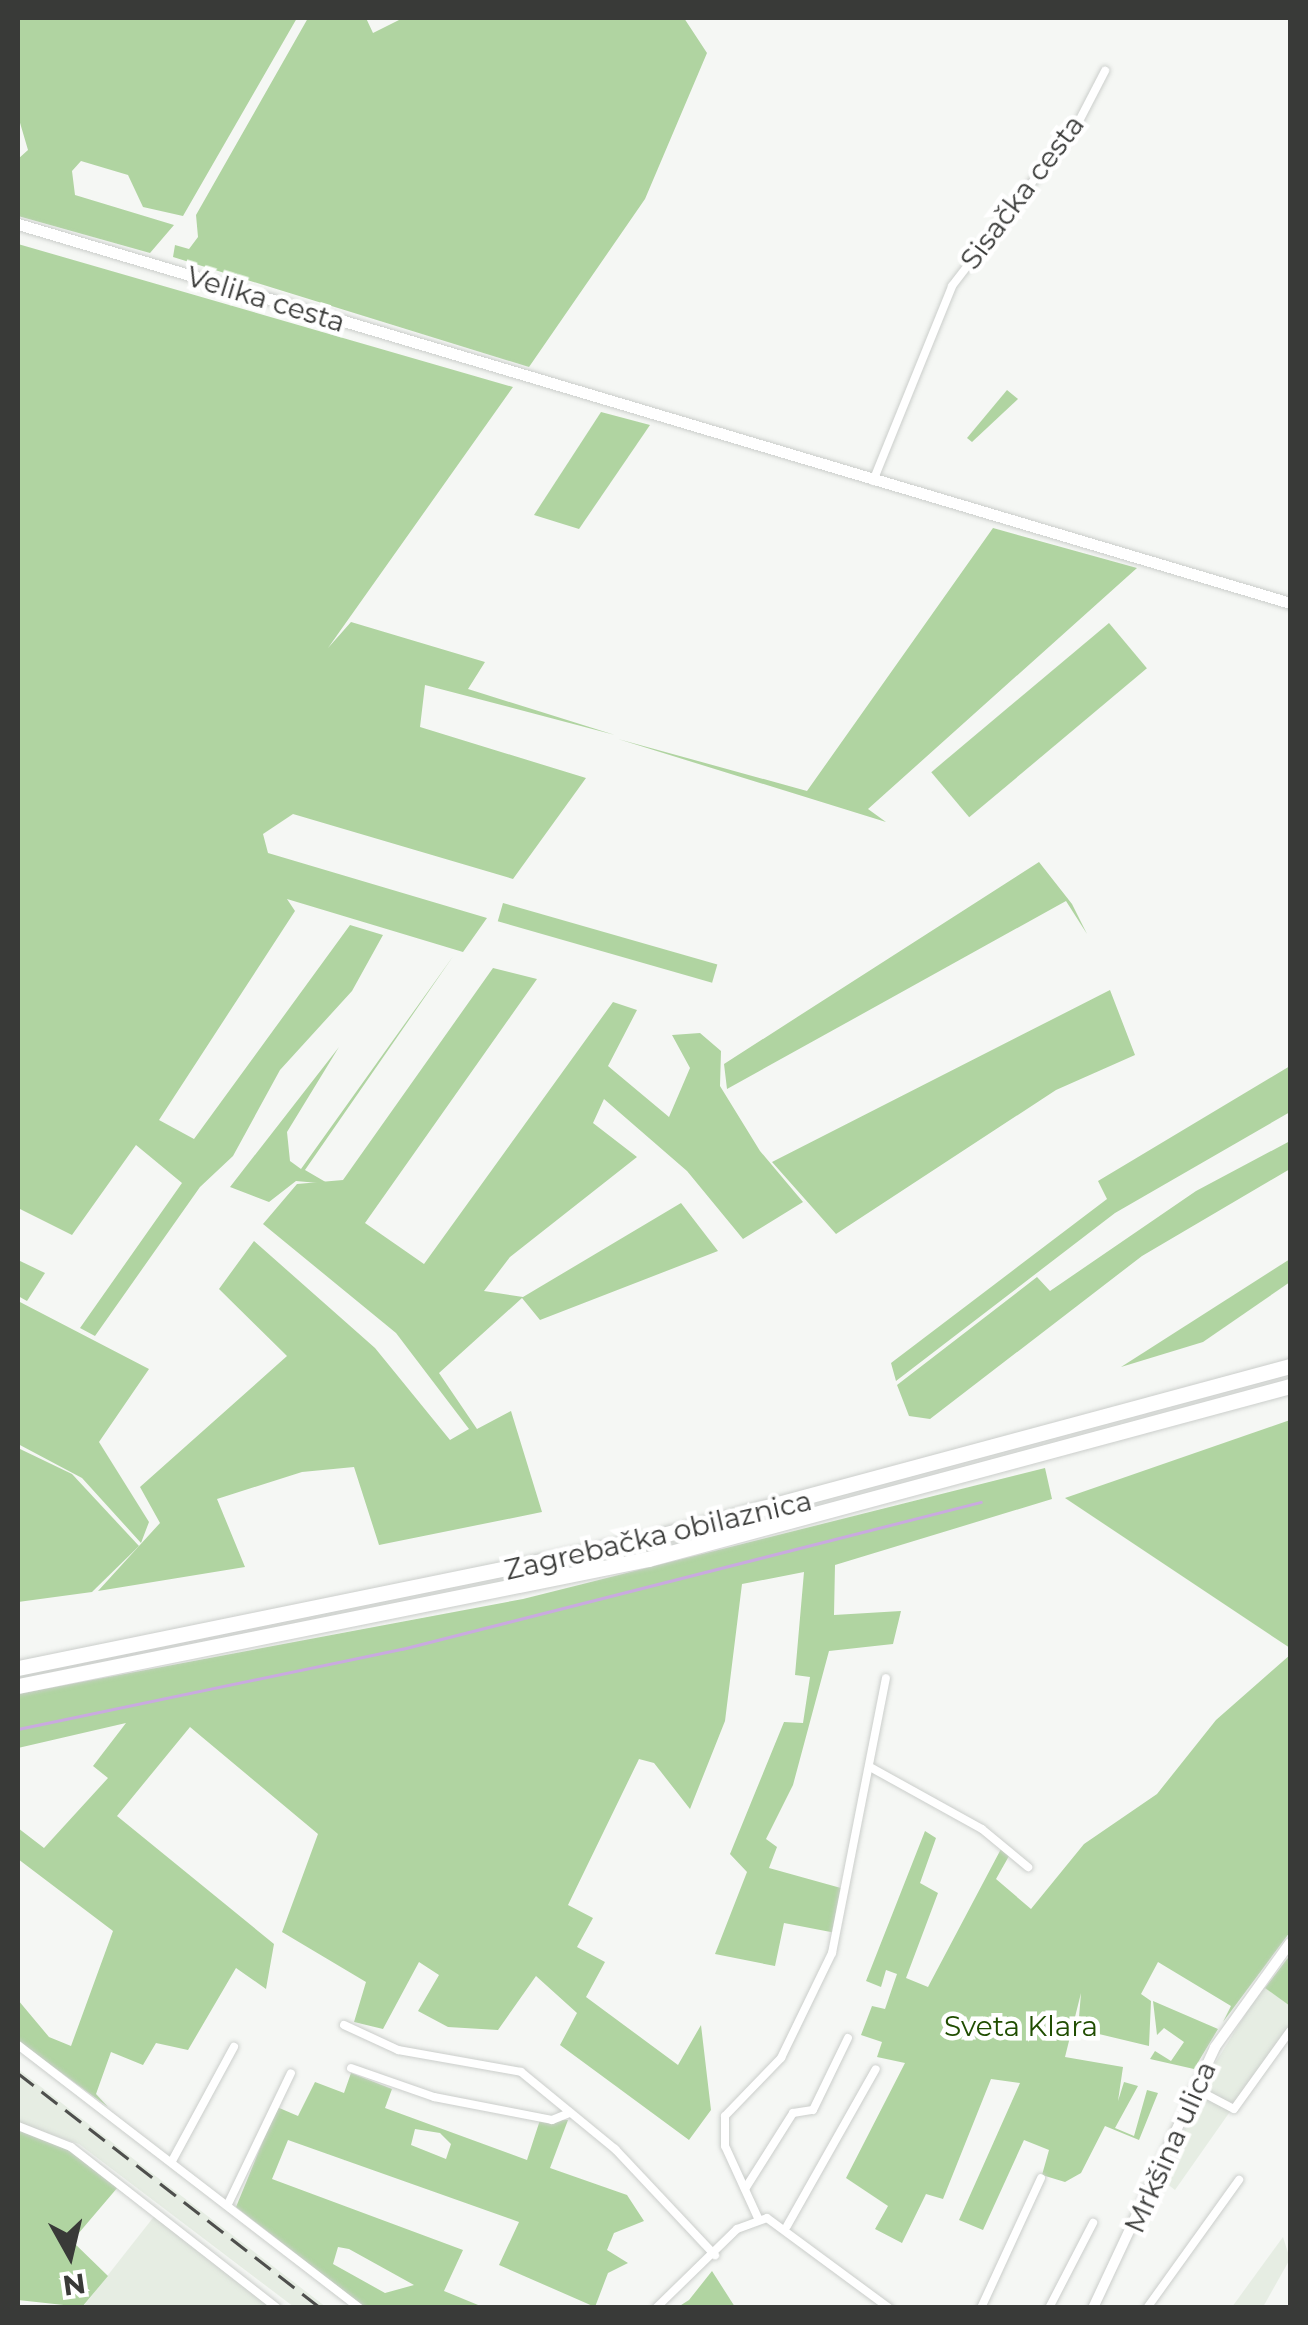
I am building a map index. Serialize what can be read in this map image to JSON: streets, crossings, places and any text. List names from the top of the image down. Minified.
{"streets":{"highway":["Zagrebačka obilaznica"],"main road":["Velika cesta"],"street":["Sisačka cesta","Mrkšina ulica"]},"crossings":[["Sisačka cesta","Velika cesta"]],"parks":["Sveta Klara"],"north":"bottom"}
